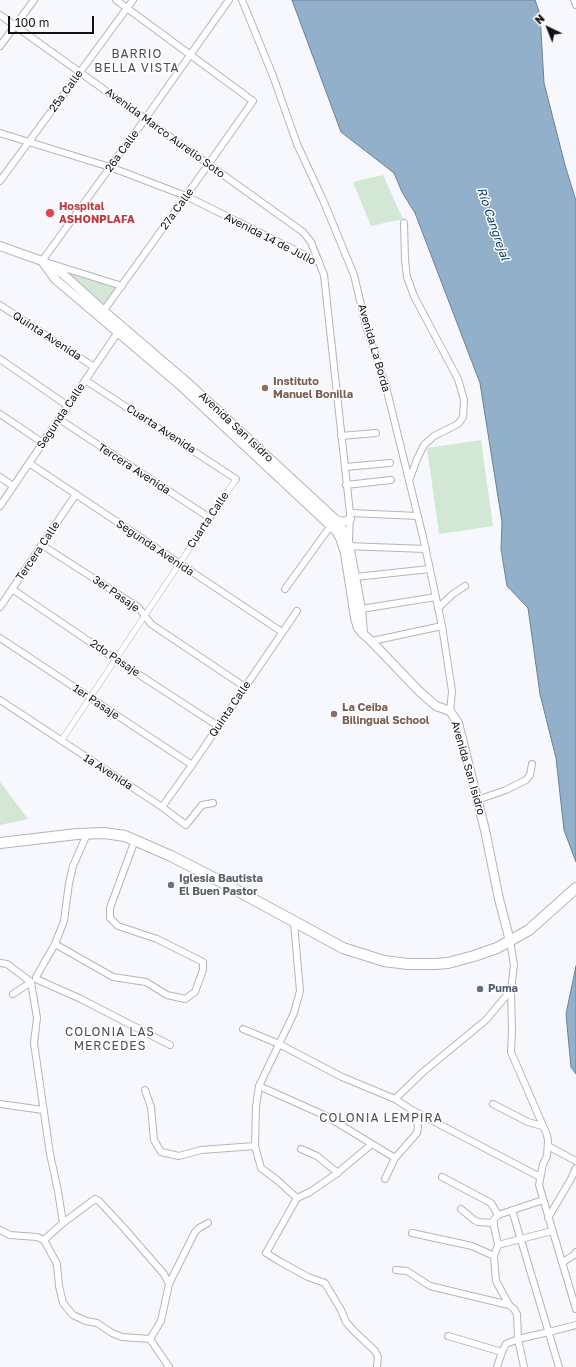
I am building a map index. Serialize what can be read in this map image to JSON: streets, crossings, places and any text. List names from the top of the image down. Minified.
{"streets":{"street":["25a Calle","Avenida Marco Aurelio Soto","26a Calle","27a Calle","Avenida 14 de Julio","Quinta Avenida","Avenida La Borda","Segunda Calle","Avenida San Isidro","Cuarta Avenida","Tercera Avenida","Cuarta Calle","Segunda Avenida","Tercera Calle","3er Pasaje","2do Pasaje","1er Pasaje","Quinta Calle","1a Avenida"]},"crossings":[["25a Calle","Avenida Marco Aurelio Soto"],["25a Calle","Avenida 14 de Julio"],["Avenida Marco Aurelio Soto","26a Calle"],["Avenida Marco Aurelio Soto","27a Calle"],["Avenida Marco Aurelio Soto","Avenida 14 de Julio"],["26a Calle","27a Calle"],["26a Calle","Avenida 14 de Julio"],["26a Calle","Avenida San Isidro"],["27a Calle","Avenida 14 de Julio"],["27a Calle","Avenida San Isidro"],["Avenida 14 de Julio","Avenida San Isidro"],["Quinta Avenida","Segunda Calle"],["Avenida La Borda","Avenida San Isidro"],["Segunda Calle","Avenida San Isidro"],["Segunda Calle","Cuarta Avenida"],["Segunda Calle","Tercera Avenida"],["Segunda Calle","Segunda Avenida"],["Cuarta Avenida","Cuarta Calle"],["Tercera Avenida","Cuarta Calle"],["Cuarta Calle","Segunda Avenida"],["Cuarta Calle","3er Pasaje"],["Cuarta Calle","2do Pasaje"],["Cuarta Calle","1er Pasaje"],["Cuarta Calle","1a Avenida"],["Segunda Avenida","Tercera Calle"],["Segunda Avenida","Quinta Calle"],["Tercera Calle","3er Pasaje"],["Tercera Calle","2do Pasaje"],["3er Pasaje","Quinta Calle"],["2do Pasaje","Quinta Calle"],["1er Pasaje","Quinta Calle"],["Quinta Calle","1a Avenida"]],"districts":["BARRIO BELLA VISTA","COLONIA LAS MERCEDES","COLONIA LEMPIRA"],"water":["Río Cangrejal"],"places":["Hospital ASHONPLAFA","Instituto Manuel Bonilla","La Ceiba Bilingual School","Iglesia Bautista El Buen Pastor","Puma"],"scale_bar":"100 m","north":"top left"}
